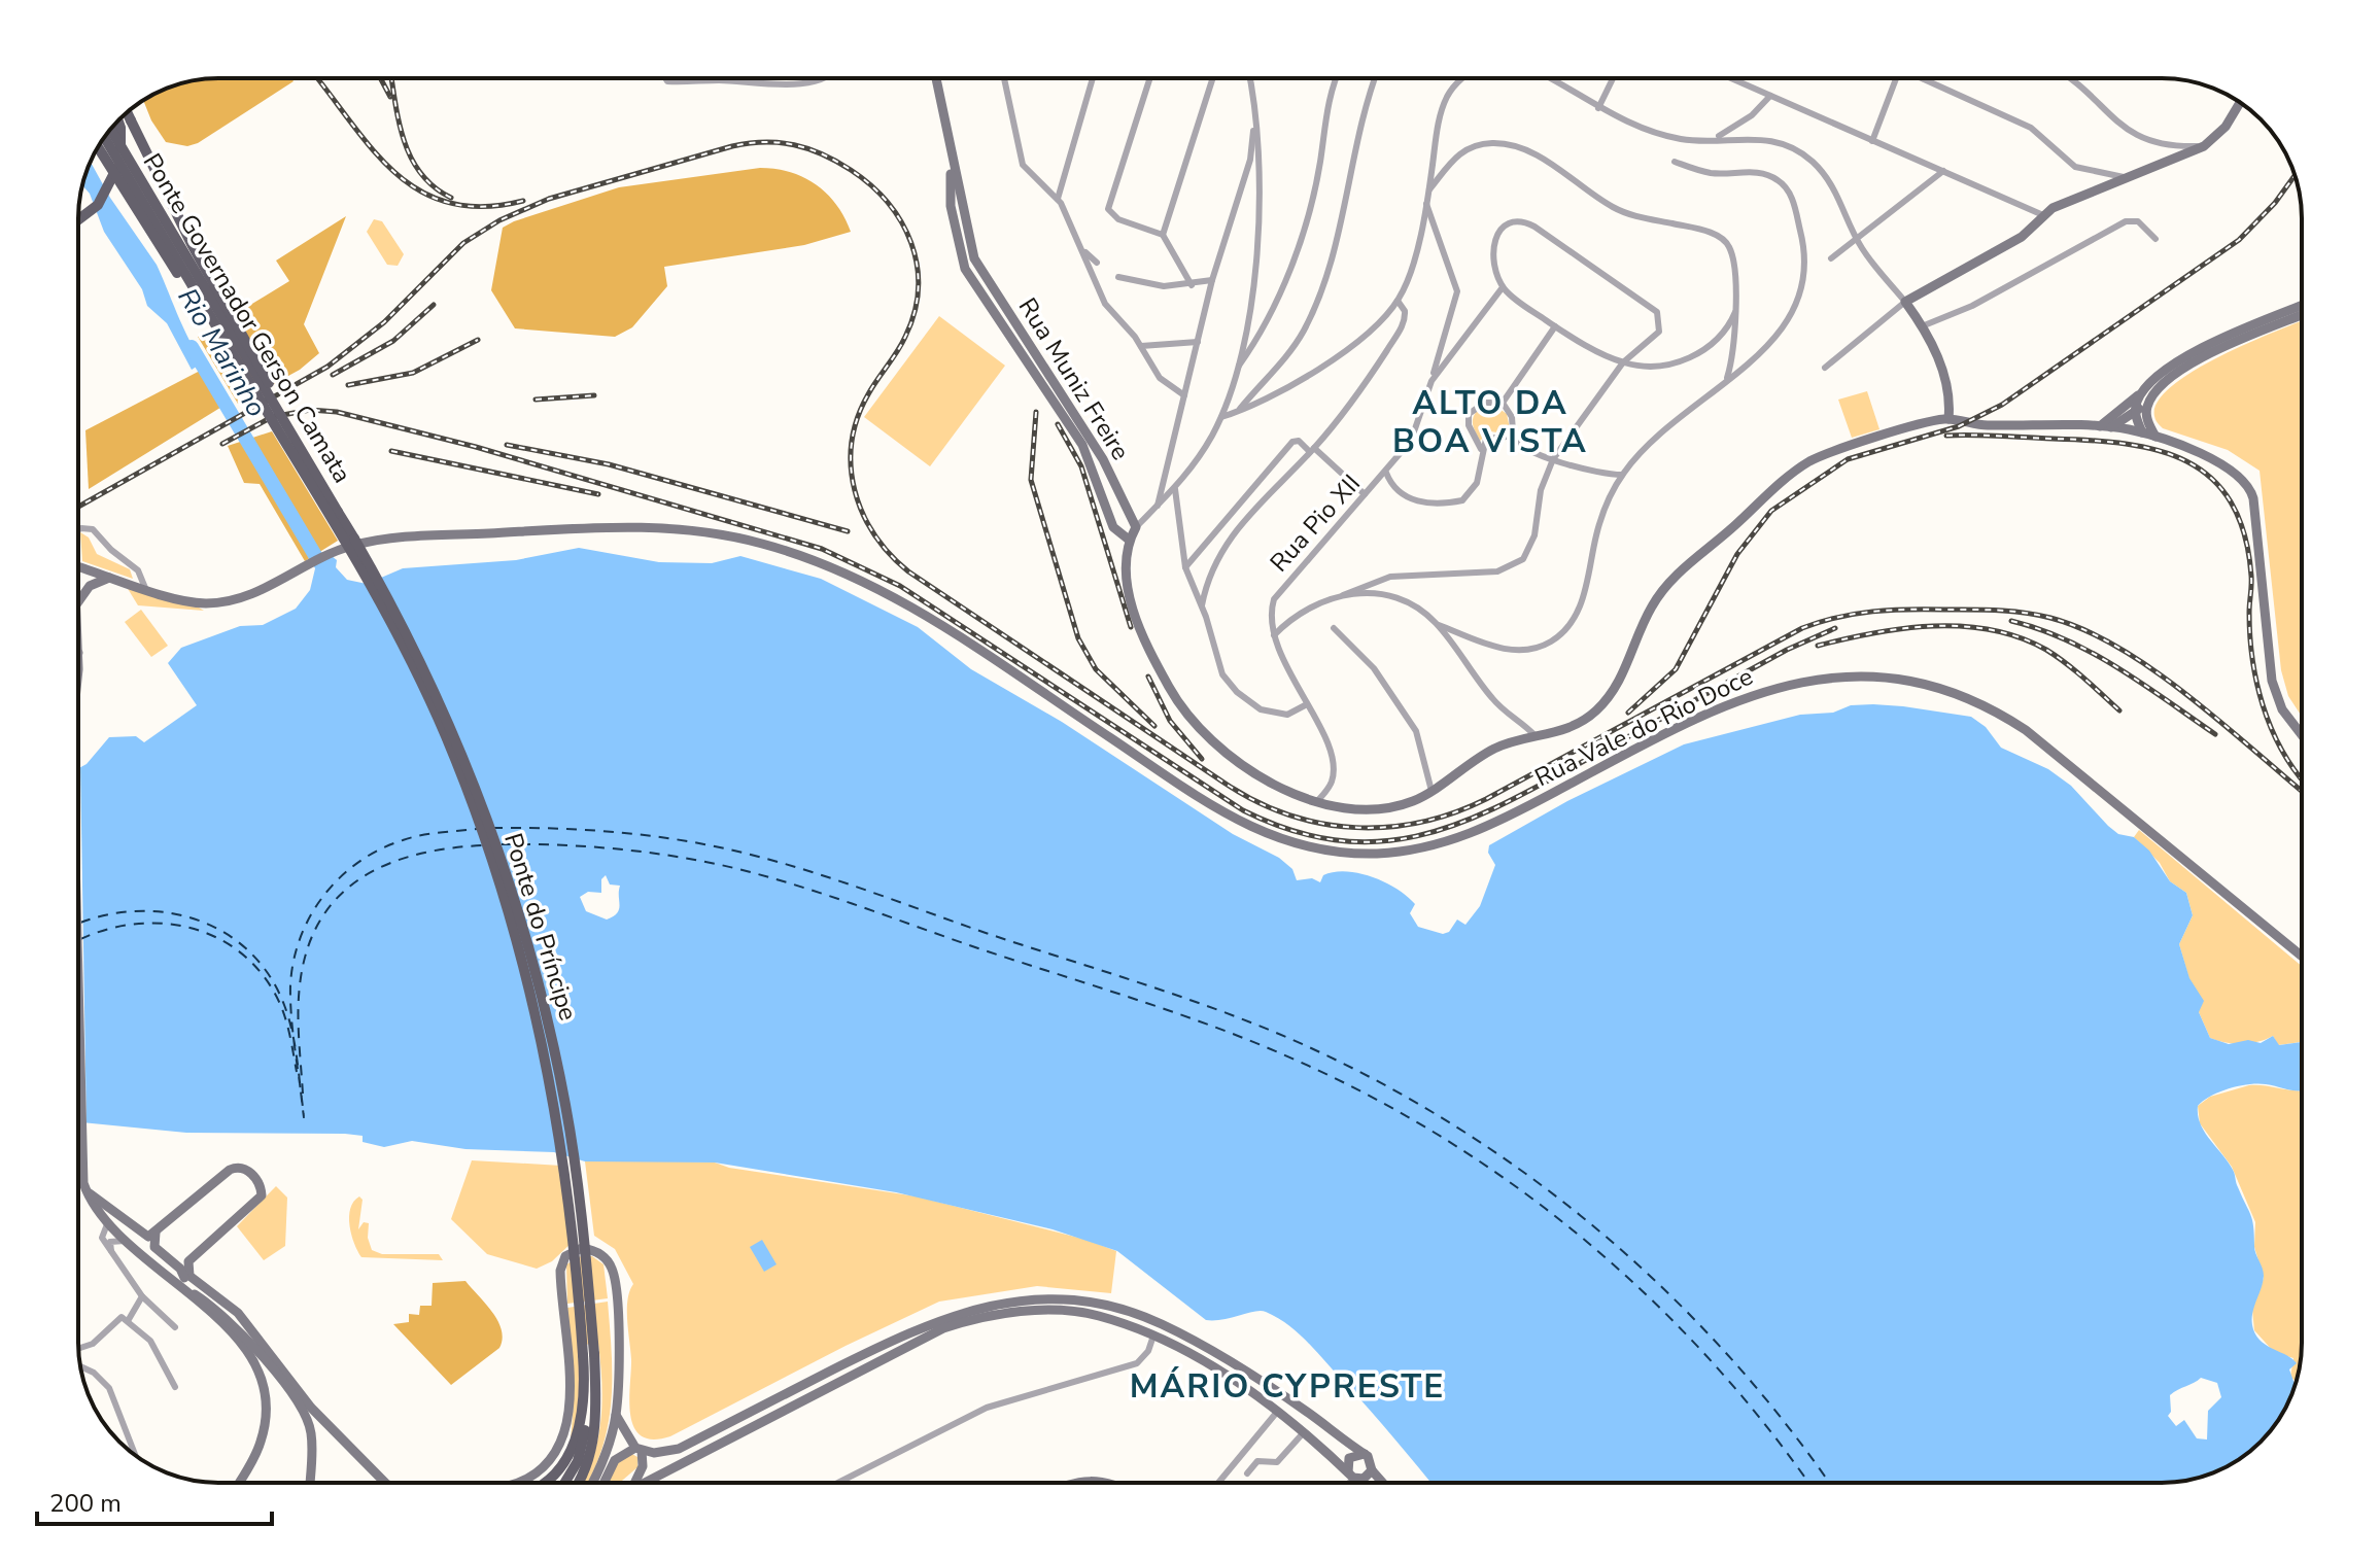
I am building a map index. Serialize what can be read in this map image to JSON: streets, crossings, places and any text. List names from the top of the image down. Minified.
{"streets":{"main road":["Ponte Governador Gerson Camata","Ponte do Príncipe"],"street":["Rua Muniz Freire","Rua Pio XII","Rua Vale do Rio Doce"]},"crossings":[["Ponte Governador Gerson Camata","Rua Vale do Rio Doce"],["Ponte Governador Gerson Camata","Ponte do Príncipe"],["Rua Vale do Rio Doce","Ponte do Príncipe"]],"districts":["ALTO DA BOA VISTA","MÁRIO CYPRESTE"],"water":["Rio Marinho"],"scale_bar":"200 m"}
